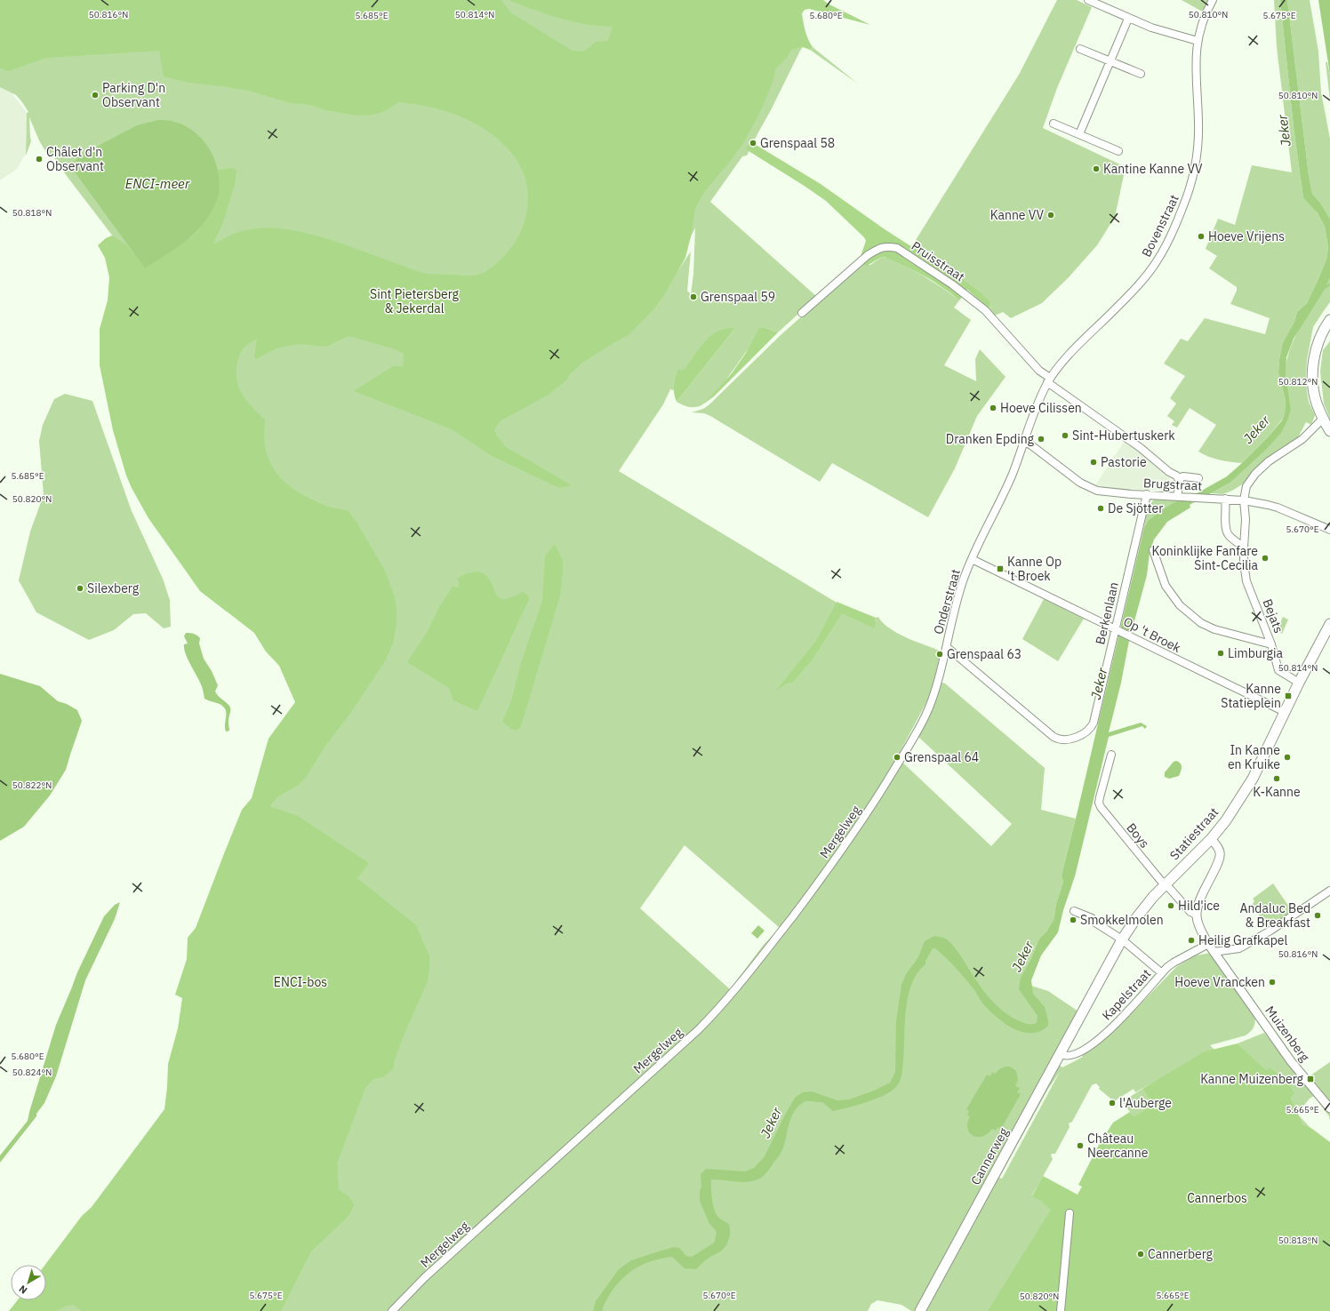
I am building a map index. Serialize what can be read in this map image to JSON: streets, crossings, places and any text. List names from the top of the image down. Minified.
{"streets":{"main road":["Statiestraat","Cannerweg"],"street":["Bovenstraat","Pruisstraat","Brugstraat","Onderstraat","Berkenlaan","Bejats","Op 't Broek","Mergelweg","Boys","Kapelstraat","Muizenberg"]},"crossings":[["Bovenstraat","Pruisstraat"],["Bovenstraat","Brugstraat"],["Bovenstraat","Onderstraat"],["Brugstraat","Onderstraat"],["Brugstraat","Berkenlaan"],["Brugstraat","Bejats"],["Onderstraat","Berkenlaan"],["Onderstraat","Op 't Broek"],["Onderstraat","Mergelweg"],["Berkenlaan","Op 't Broek"],["Bejats","Statiestraat"],["Op 't Broek","Statiestraat"],["Statiestraat","Boys"],["Statiestraat","Cannerweg"],["Boys","Muizenberg"],["Kapelstraat","Muizenberg"],["Kapelstraat","Cannerweg"]],"water":["Jeker","ENCI-meer"],"parks":["Sint Pietersberg & Jekerdal","ENCI-bos","Cannerbos"],"places":{"other":["Parking D'n Observant","Grenspaal 58","Châlet d'n Observant","Kantine Kanne VV","Kanne VV","Hoeve Vrijens","Grenspaal 59","Hoeve Cilissen","Sint-Hubertuskerk","Dranken Epding","Pastorie","De Sjötter","Koninklijke Fanfare Sint-Cecilia","Silexberg","Limburgia","Grenspaal 63","Grenspaal 64","In Kanne en Kruike","K-Kanne","Hild'ice","Andaluc Bed & Breakfast","Smokkelmolen","Heilig Grafkapel","Hoeve Vrancken","l'Auberge","Château Neercanne","Cannerberg"],"transit":["Kanne Op 't Broek","Kanne Statieplein","Kanne Muizenberg"]},"north":"bottom left","coordinates":["50.816°N","50.814°N","50.810°N","5.685°E","5.680°E","5.675°E","50.818°N","50.812°N","50.820°N","5.670°E","50.822°N","50.824°N","5.665°E"]}
